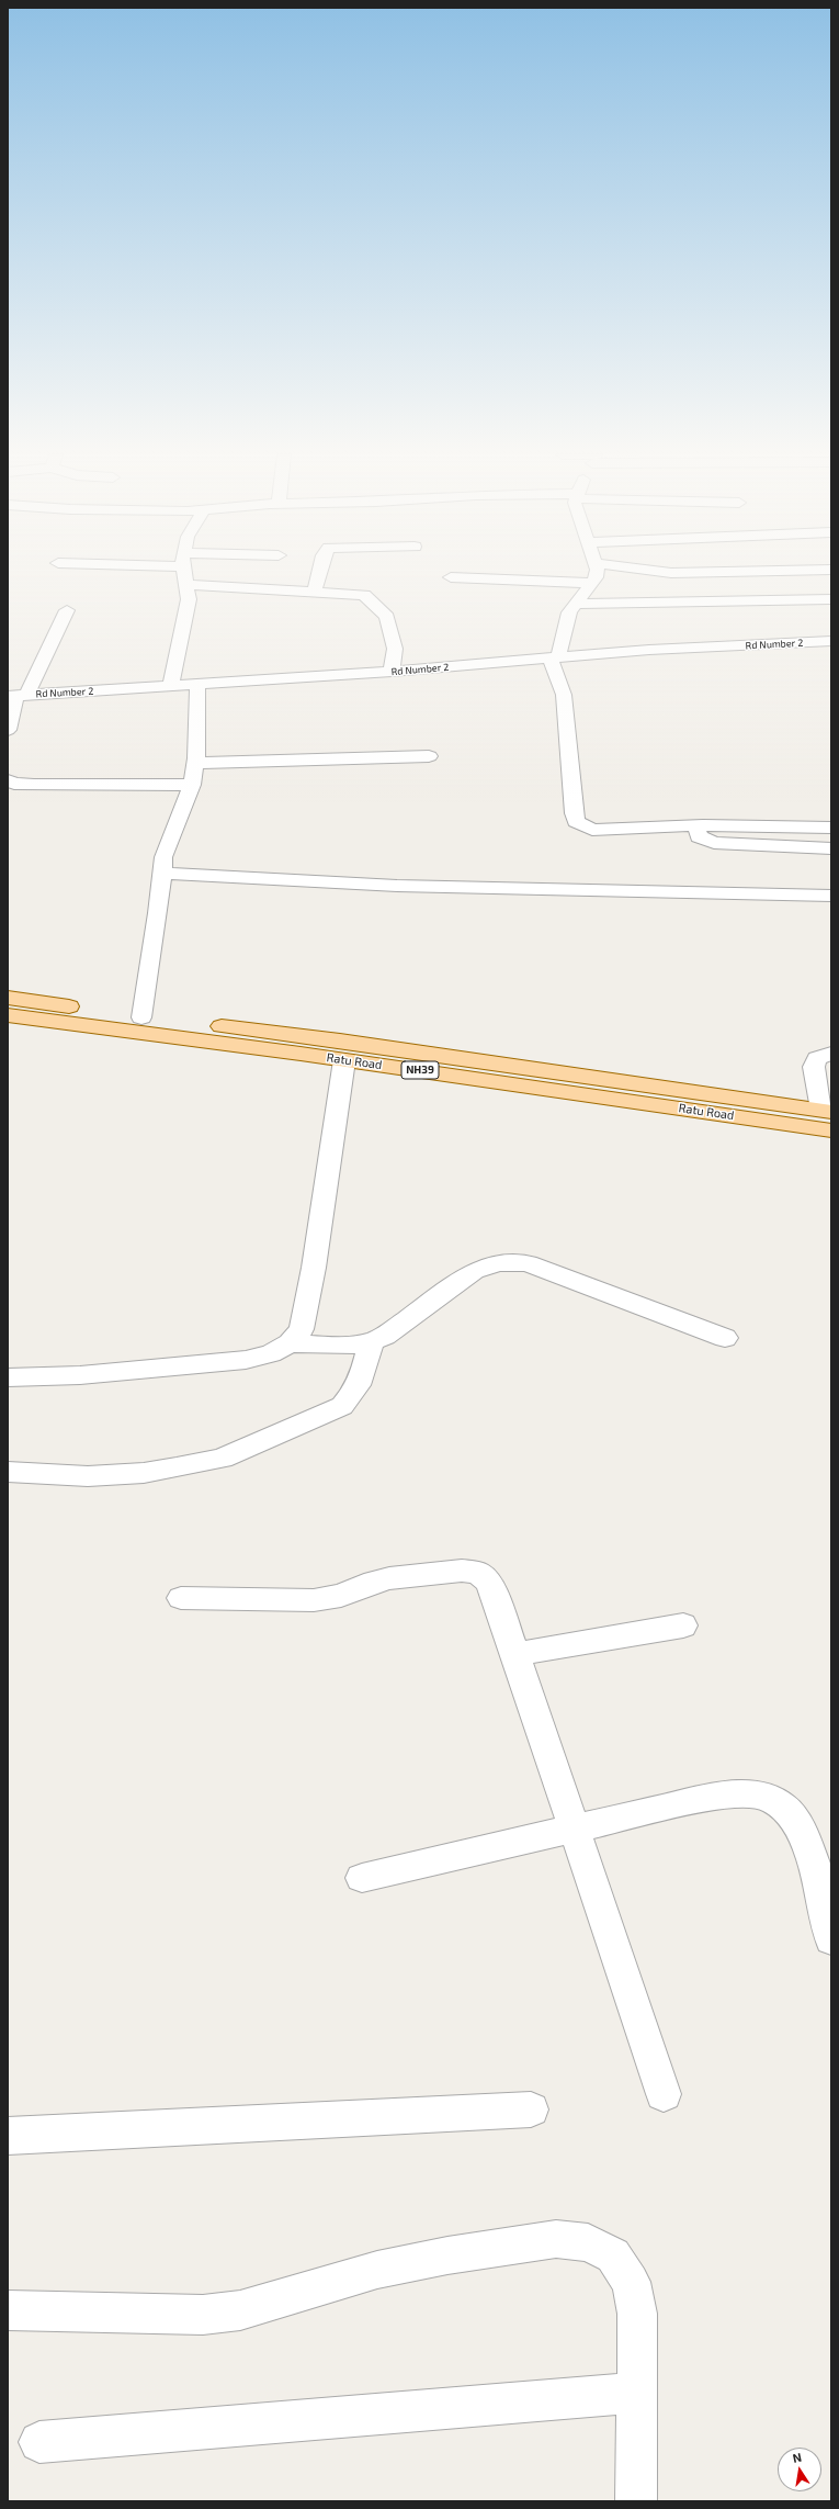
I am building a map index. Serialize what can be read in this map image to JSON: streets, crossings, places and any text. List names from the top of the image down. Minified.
{"streets":{"main road":["Ratu Road","NH39"],"street":["Rd Number 2"]},"north":"top"}
